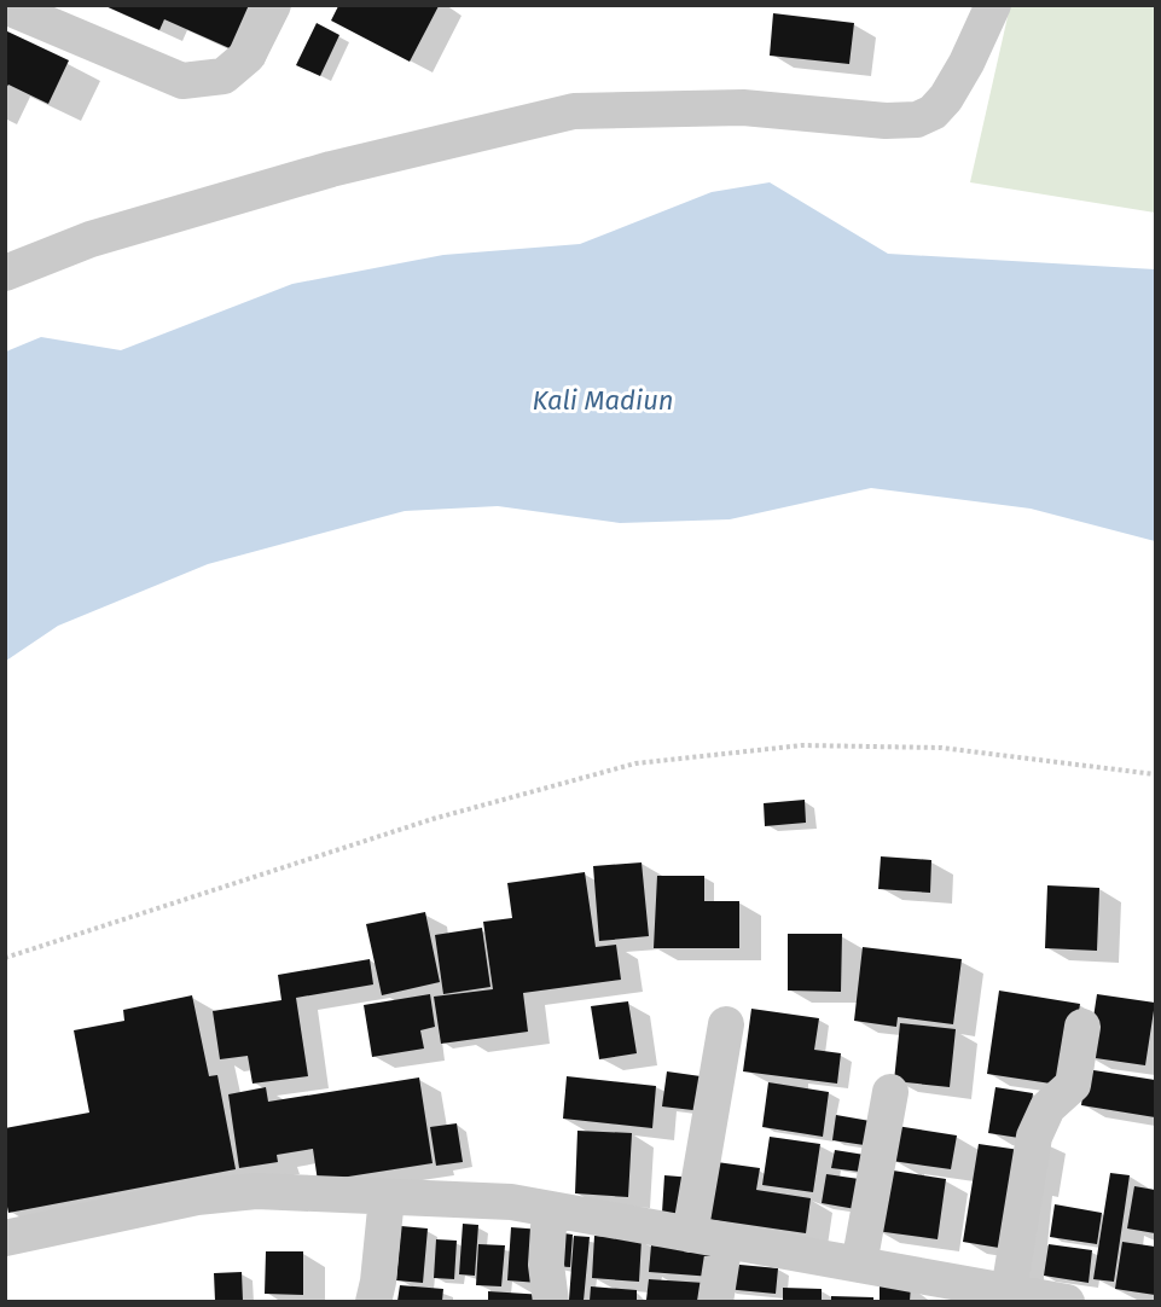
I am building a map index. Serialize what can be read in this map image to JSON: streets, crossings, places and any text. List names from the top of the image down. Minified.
{"water":["Kali Madiun"]}
